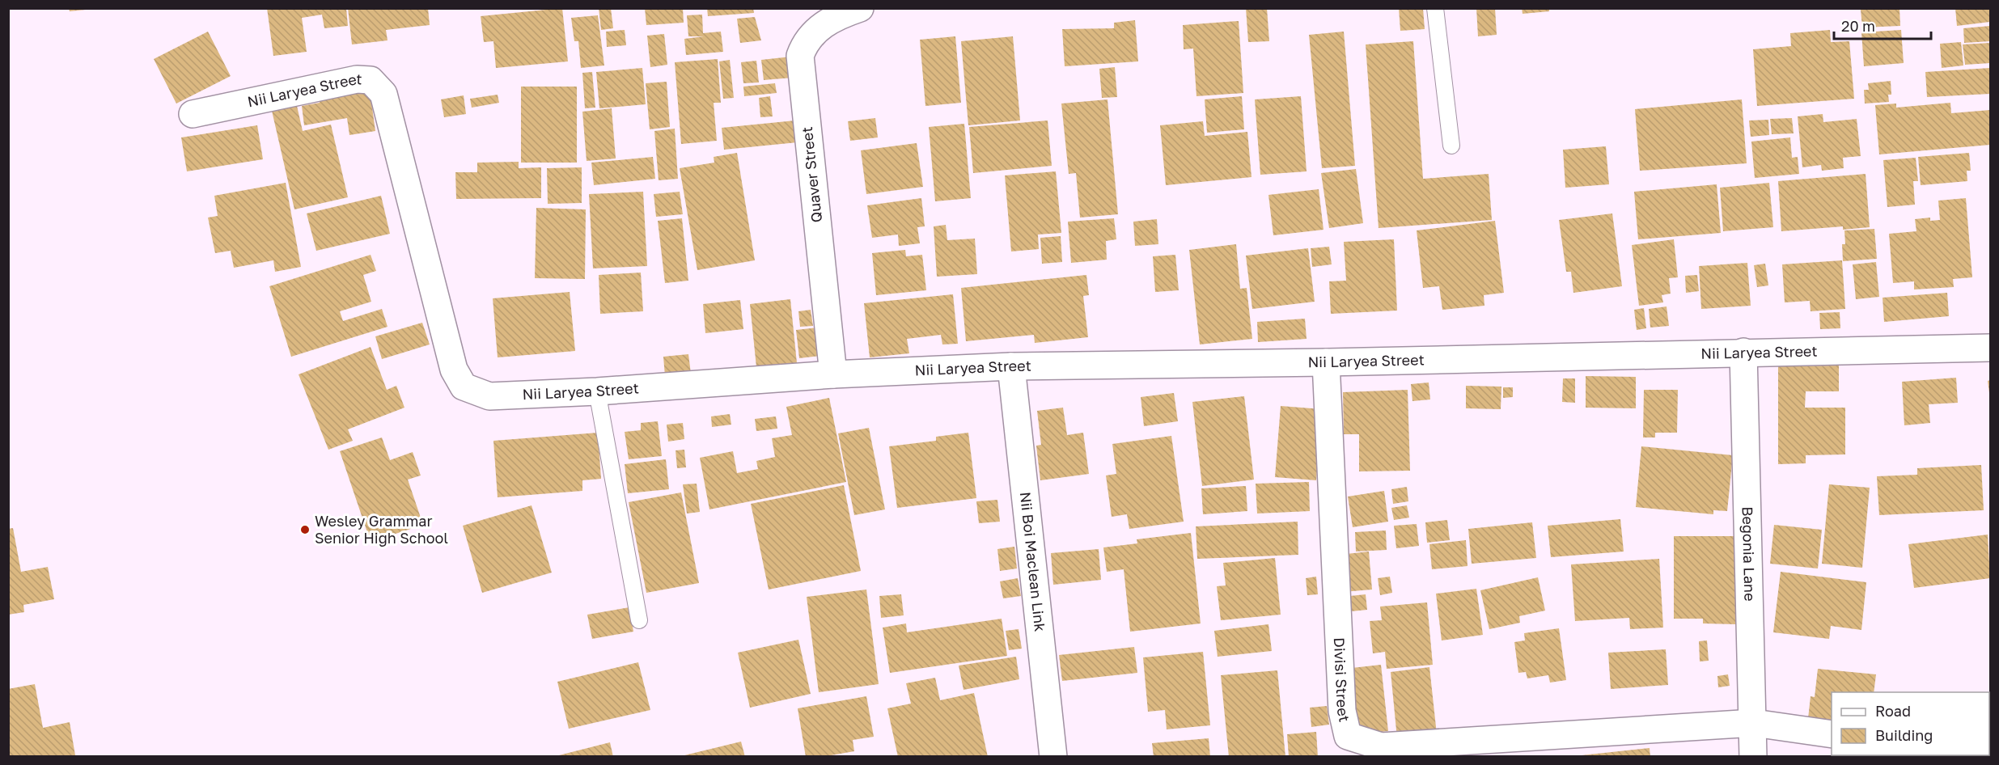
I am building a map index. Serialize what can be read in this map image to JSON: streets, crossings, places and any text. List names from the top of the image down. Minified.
{"streets":{"street":["Nii Laryea Street","Quaver Street","Begonia Lane","Nii Boi Maclean Link","Divisi Street"]},"crossings":[["Nii Laryea Street","Quaver Street"],["Nii Laryea Street","Begonia Lane"],["Nii Laryea Street","Nii Boi Maclean Link"],["Nii Laryea Street","Divisi Street"],["Begonia Lane","Divisi Street"]],"places":["Wesley Grammar Senior High School"],"legend":["Road","Building"],"scale_bar":"20 m"}
